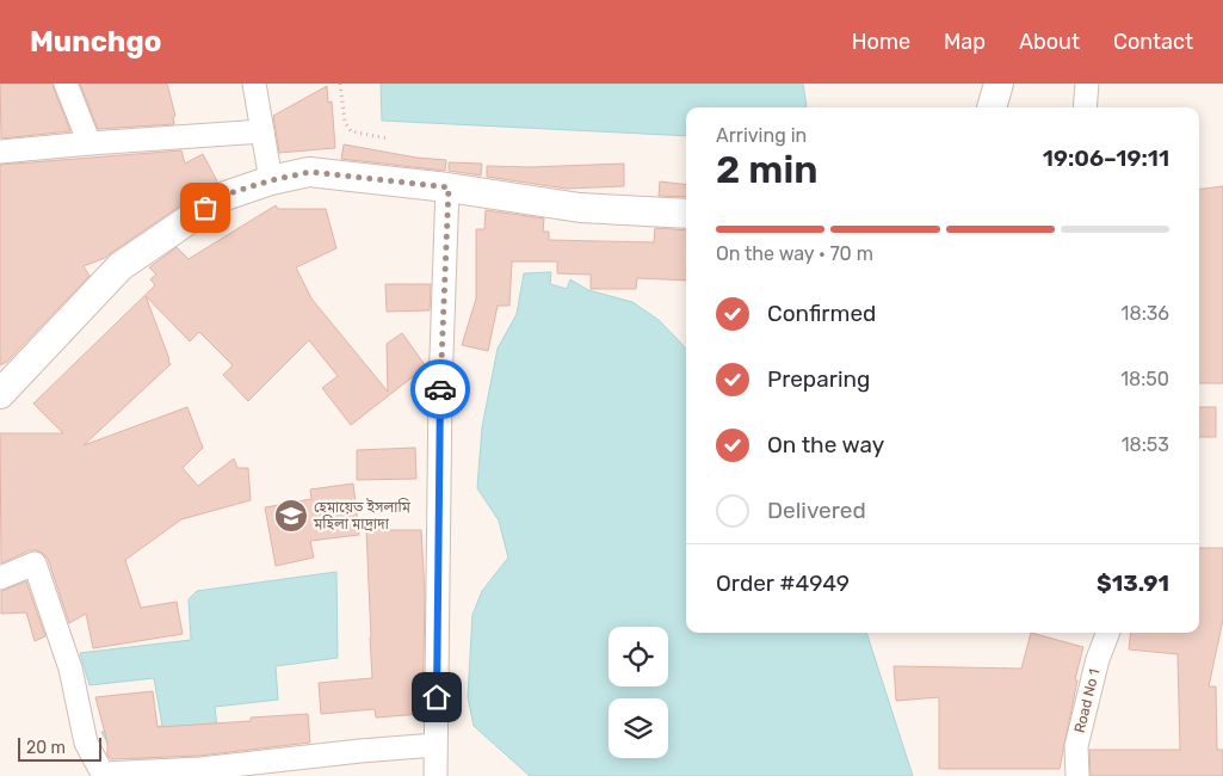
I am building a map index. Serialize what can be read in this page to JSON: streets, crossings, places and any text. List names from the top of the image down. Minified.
{"streets":{"street":["Road No 1"]},"places":{"school or university":["হেমায়েত ইসলামি মহিলা মাদ্রাদা"]},"scale_bar":"20 m","page":{"header":"Munchgo","nav":["Home","Map","About","Contact"],"heading":["2 min","Arriving in","19:06–19:11"],"panel":["Order #4949","$13.91"],"bar":"On the way · 70 m","list":[["Confirmed","18:36"],["Preparing","18:50"],["On the way","18:53"],"Delivered"],"scale":"20 m"}}
